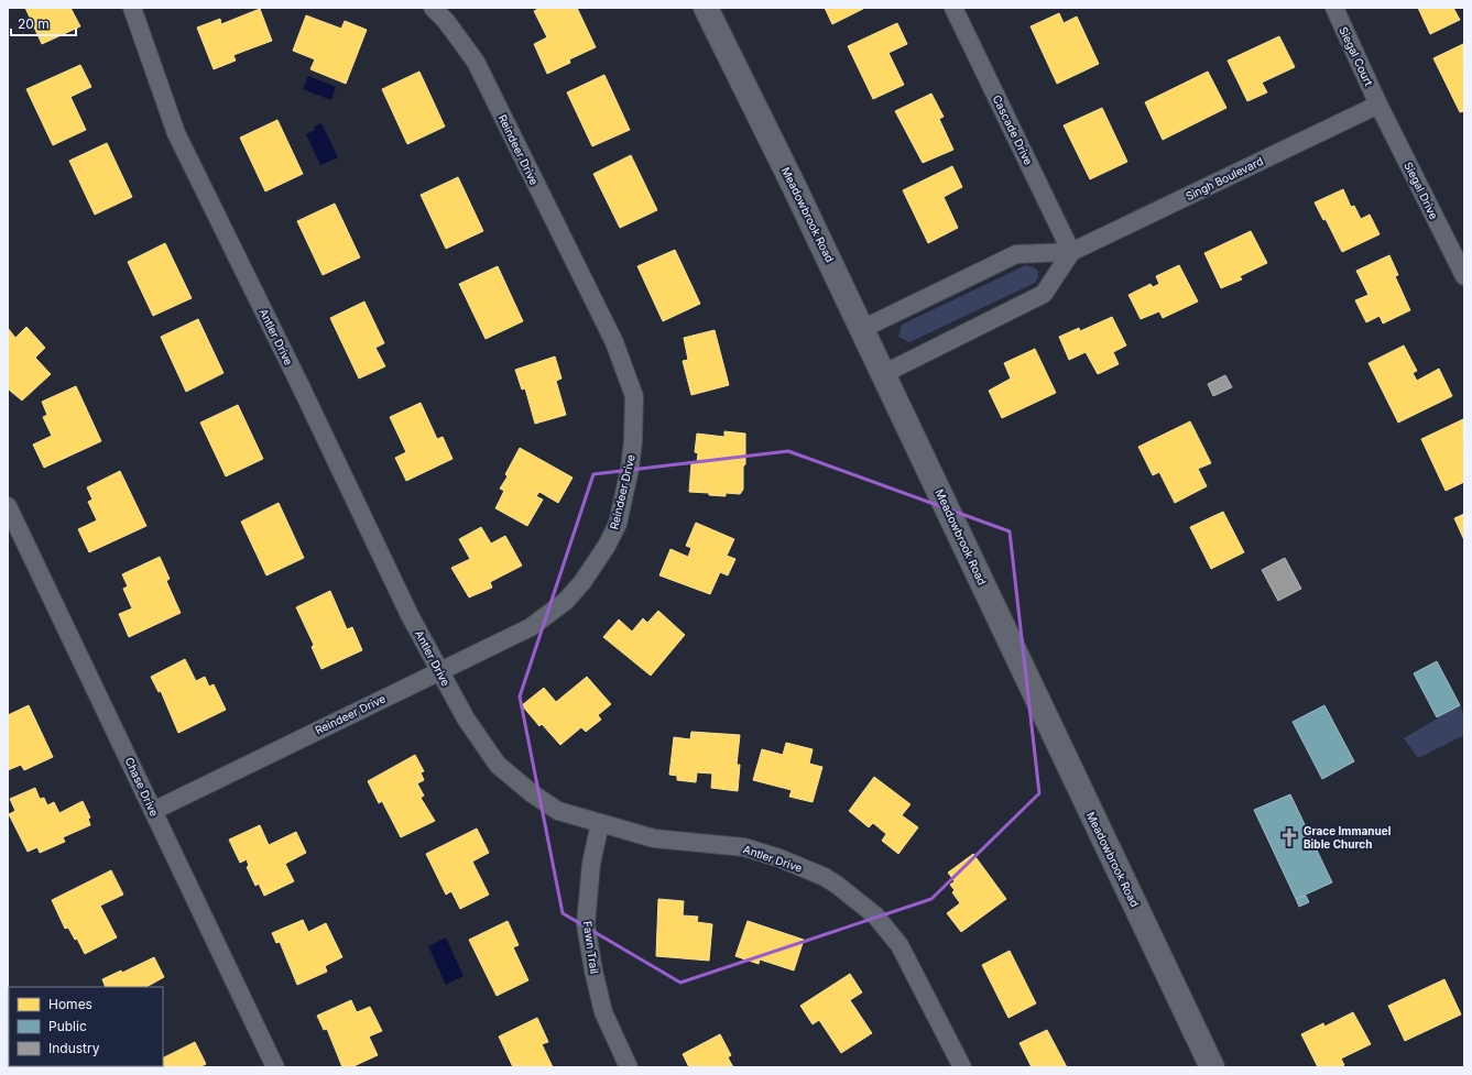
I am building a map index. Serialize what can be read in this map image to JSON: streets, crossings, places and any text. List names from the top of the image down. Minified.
{"streets":{"street":["Siegal Court","Cascade Drive","Reindeer Drive","Singh Boulevard","Siegal Drive","Meadowbrook Road","Antler Drive","Chase Drive","Fawn Trail"]},"crossings":[["Siegal Court","Singh Boulevard"],["Siegal Court","Siegal Drive"],["Cascade Drive","Singh Boulevard"],["Reindeer Drive","Antler Drive"],["Reindeer Drive","Chase Drive"],["Singh Boulevard","Siegal Drive"],["Singh Boulevard","Meadowbrook Road"],["Antler Drive","Fawn Trail"]],"places":{"church":["Grace Immanuel Bible Church"]},"legend":["Homes","Public","Industry"],"scale_bar":"20 m"}
